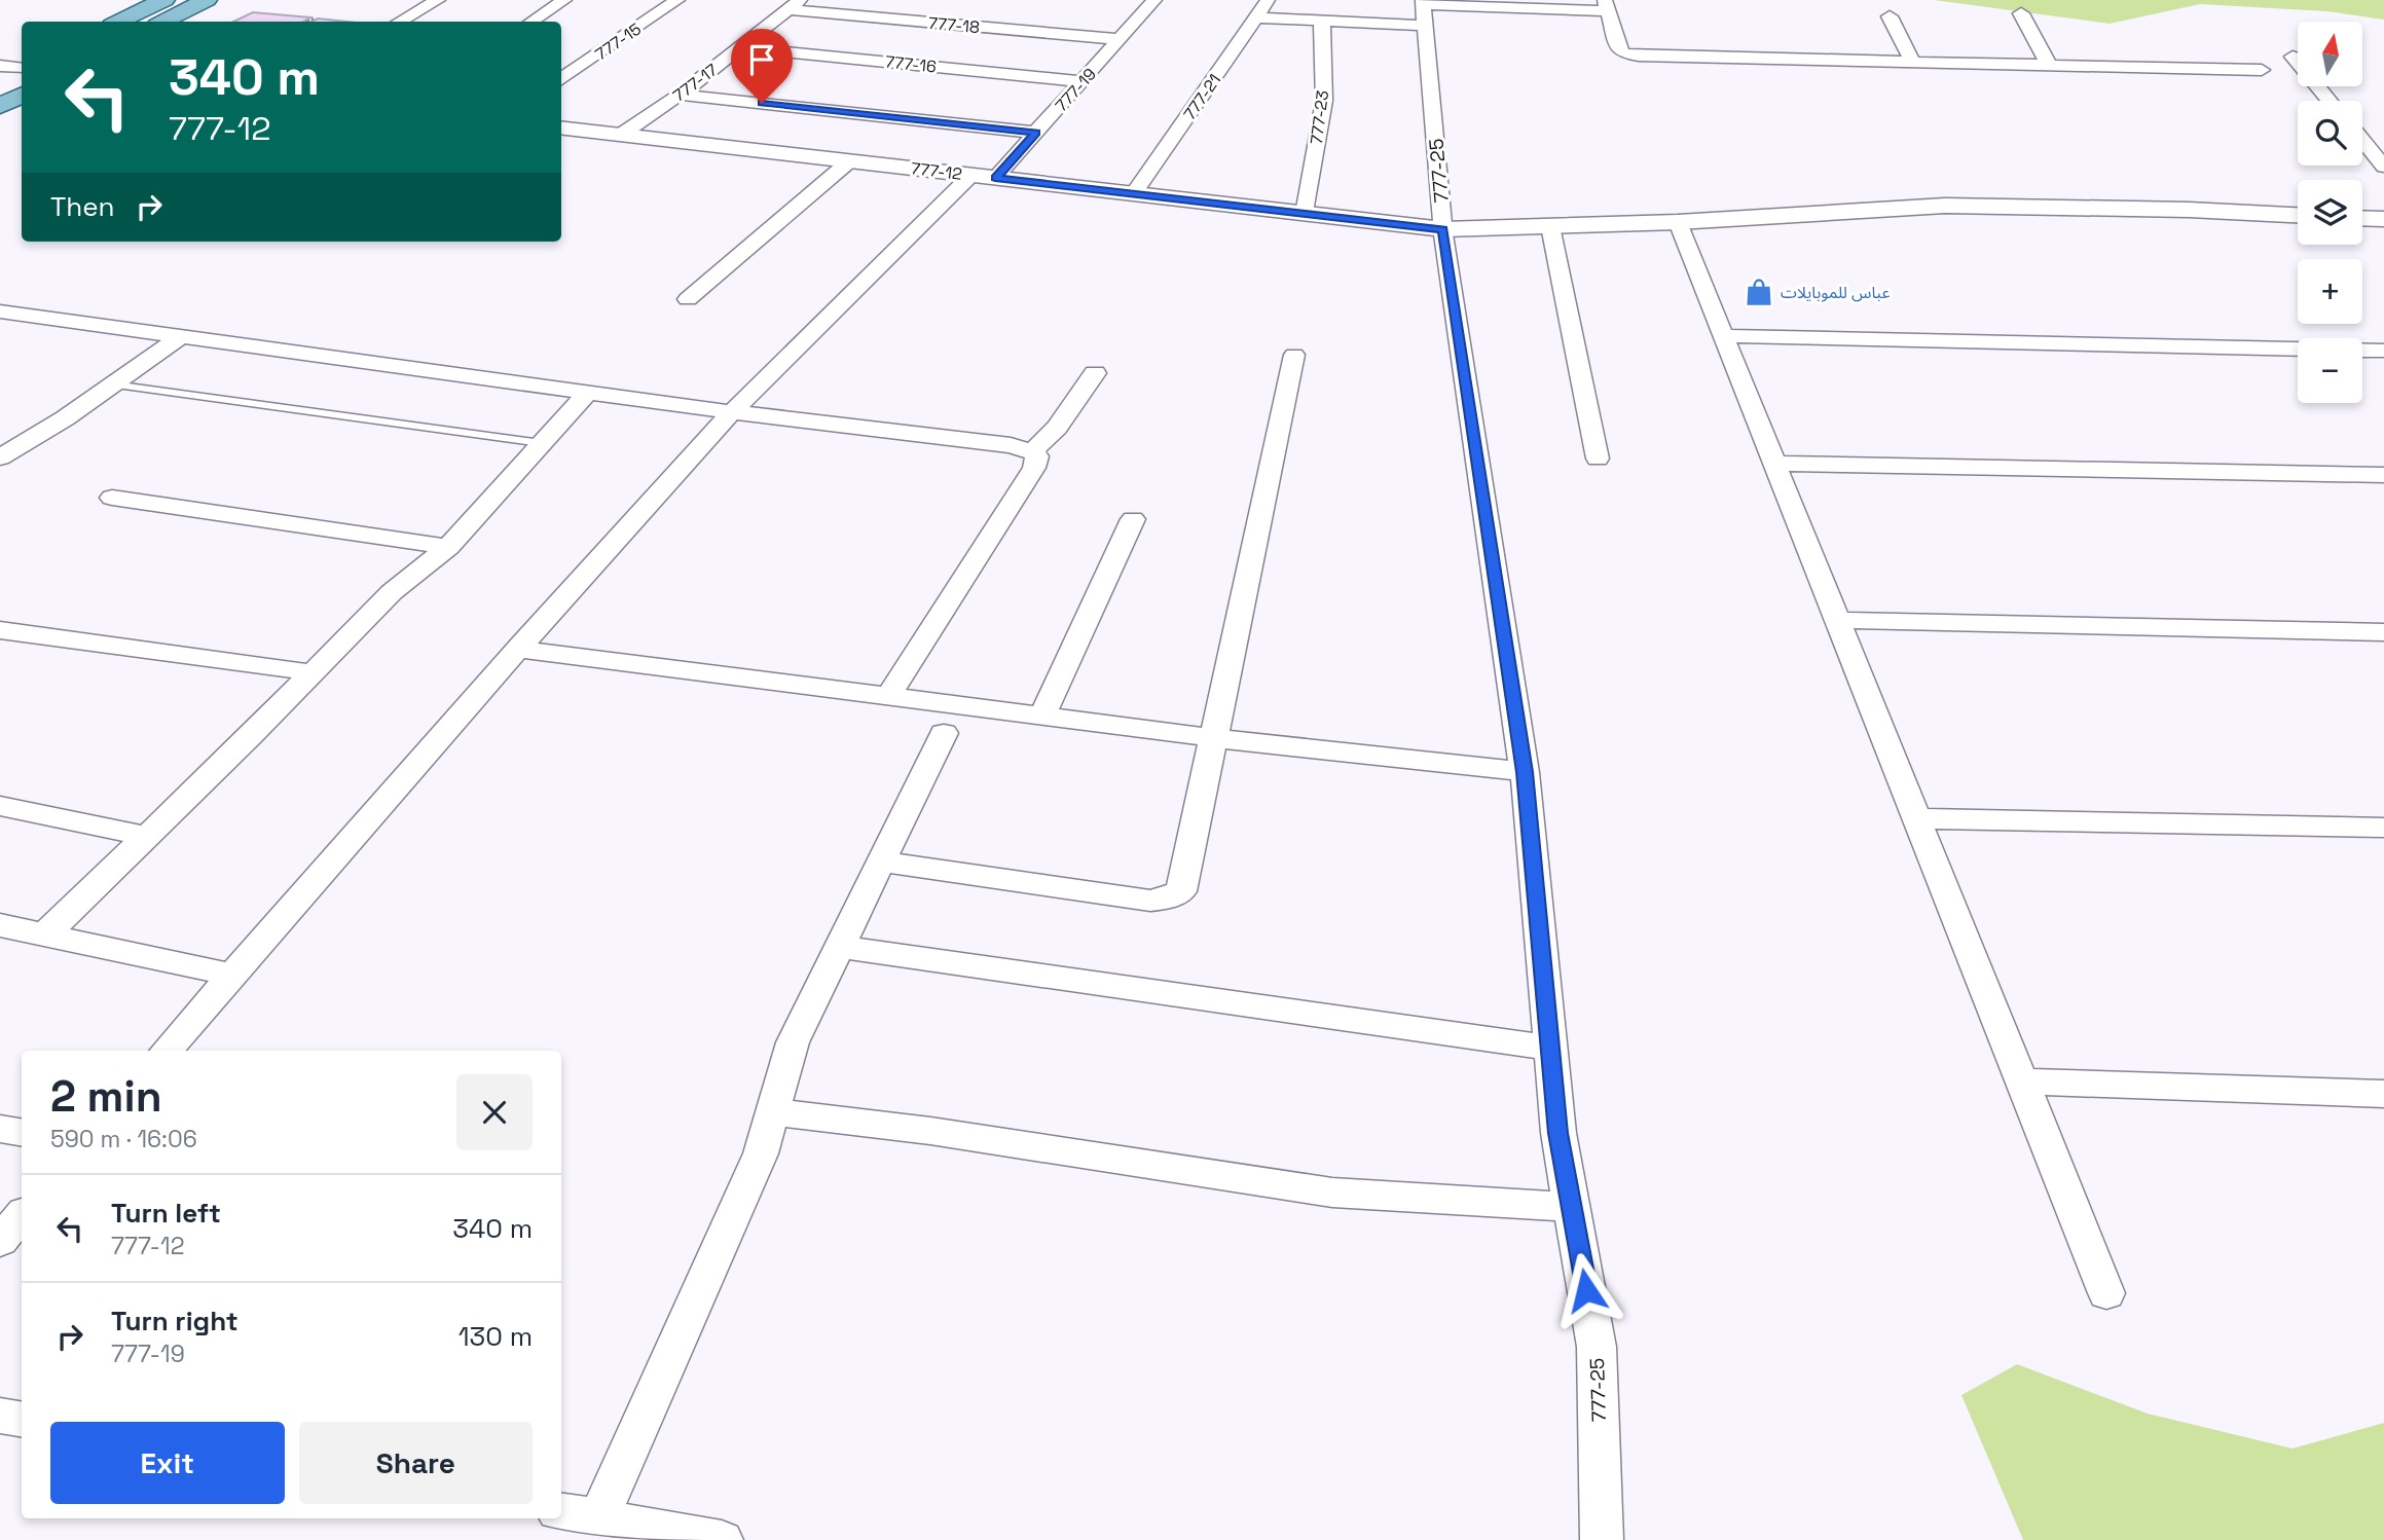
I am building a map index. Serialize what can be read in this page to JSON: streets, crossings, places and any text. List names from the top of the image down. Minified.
{"streets":{"street":["777-18","777-15","777-16","777-17","777-19","777-21","777-23","777-12","777-25"]},"crossings":[["777-18","777-17"],["777-18","777-19"],["777-16","777-17"],["777-16","777-19"],["777-17","777-12"],["777-19","777-12"],["777-21","777-12"],["777-23","777-12"],["777-12","777-25"]],"places":{"shop":["عباس للموبايلات"]},"north":"top","page":{"map_buttons":["+","−"],"turn":["340 m","777-12"],"then":"Then","heading":["2 min","590 m · 16:06"],"list":[{"name":"Turn left","note":"777-12","value":"340 m"},{"name":"Turn right","note":"777-19","value":"130 m"}],"buttons":["Exit","Share"]}}
